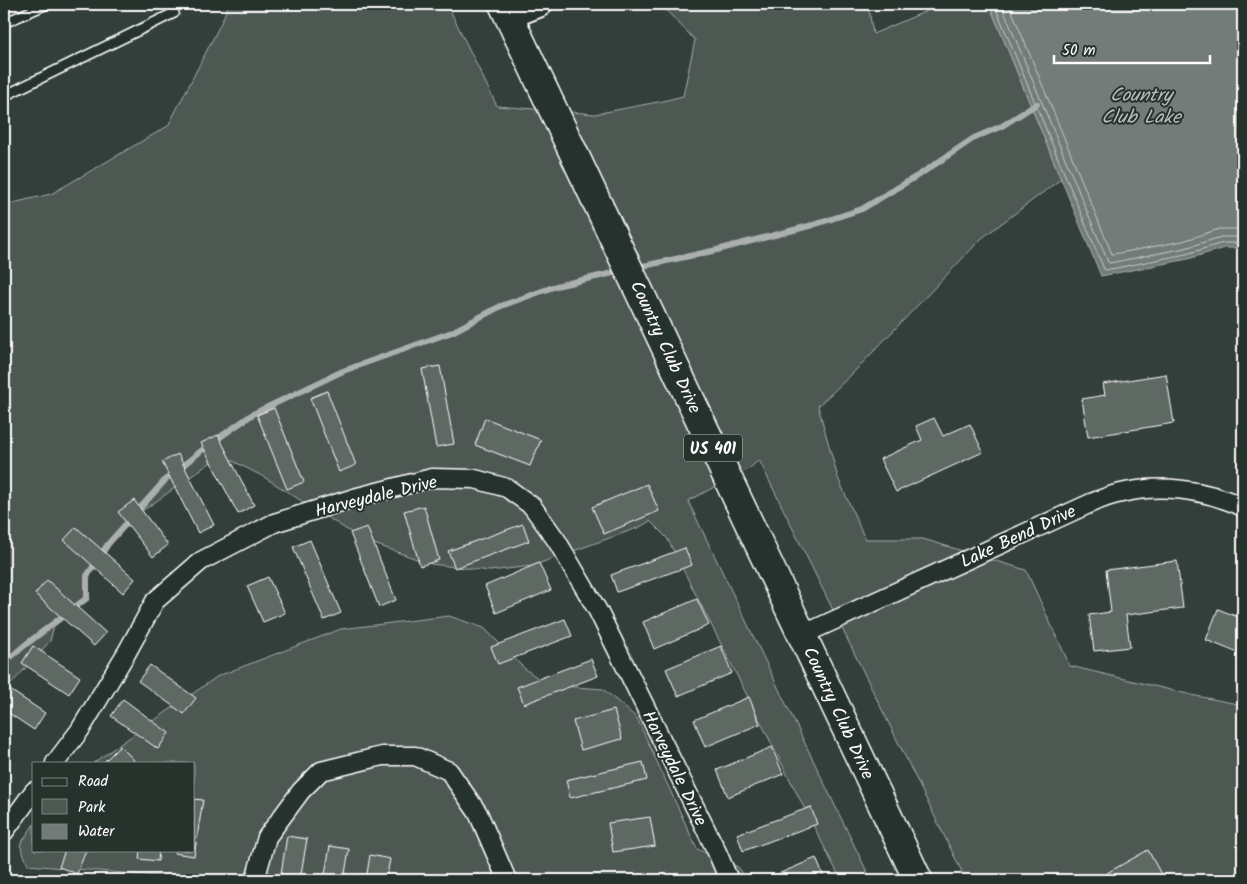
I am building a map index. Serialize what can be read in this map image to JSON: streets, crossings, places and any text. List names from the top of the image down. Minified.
{"streets":{"main road":["Country Club Drive","US 401"],"street":["Harveydale Drive","Lake Bend Drive"]},"crossings":[["Country Club Drive","Lake Bend Drive"]],"water":["Country Club Lake"],"legend":["Road","Park","Water"],"scale_bar":"50 m"}
